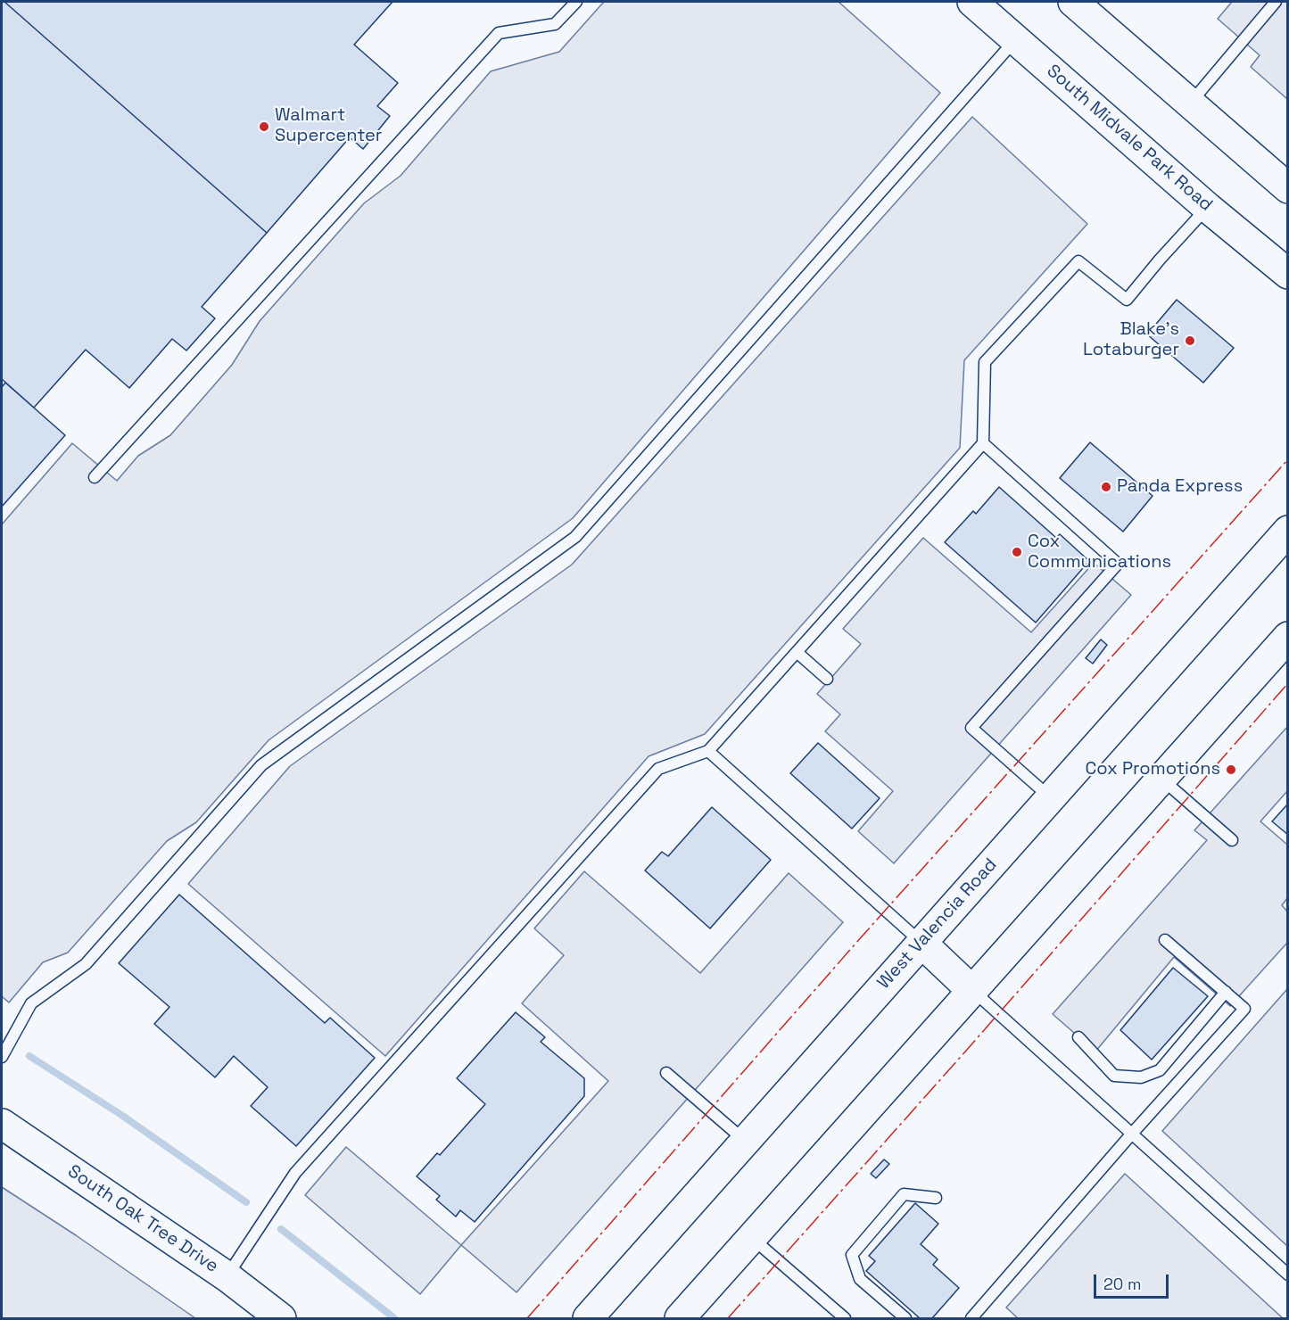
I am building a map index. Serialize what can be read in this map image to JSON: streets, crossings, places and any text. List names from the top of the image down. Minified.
{"streets":{"main road":["South Midvale Park Road","West Valencia Road","South Oak Tree Drive"]},"places":["Walmart Supercenter","Blake's Lotaburger","Panda Express","Cox Communications","Cox Promotions"],"scale_bar":"20 m"}
